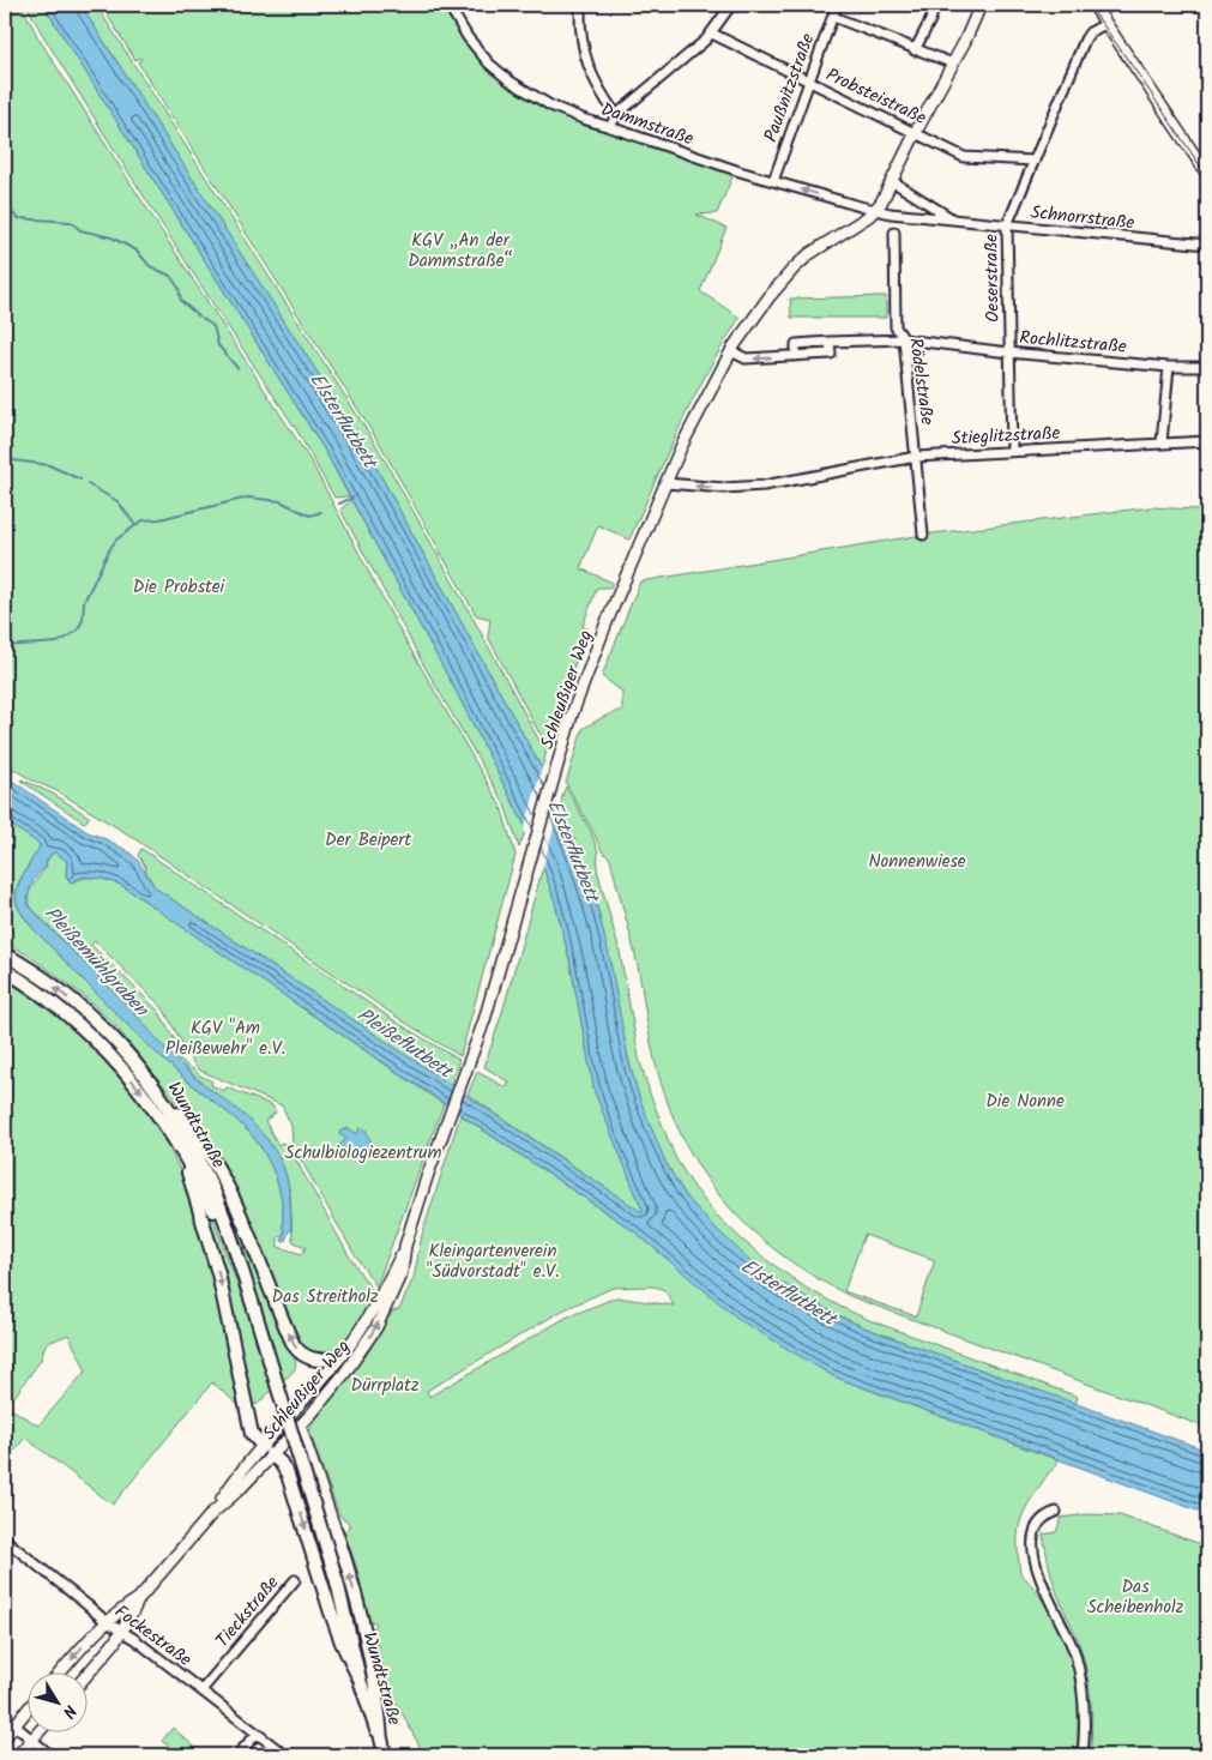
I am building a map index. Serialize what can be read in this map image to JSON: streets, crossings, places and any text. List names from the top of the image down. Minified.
{"streets":{"highway":["Wundtstraße"],"main road":["Schleußiger Weg"],"street":["Paußnitzstraße","Probsteistraße","Dammstraße","Schnorrstraße","Oeserstraße","Rochlitzstraße","Rödelstraße","Stieglitzstraße","Tieckstraße","Fockestraße"]},"crossings":[["Paußnitzstraße","Probsteistraße"],["Paußnitzstraße","Dammstraße"],["Probsteistraße","Oeserstraße"],["Dammstraße","Schnorrstraße"],["Dammstraße","Schleußiger Weg"],["Schnorrstraße","Oeserstraße"],["Schnorrstraße","Schleußiger Weg"],["Oeserstraße","Rochlitzstraße"],["Oeserstraße","Stieglitzstraße"],["Rochlitzstraße","Rödelstraße"],["Rochlitzstraße","Schleußiger Weg"],["Rödelstraße","Stieglitzstraße"],["Stieglitzstraße","Schleußiger Weg"],["Tieckstraße","Fockestraße"]],"one_way":["Rochlitzstraße","Stieglitzstraße"],"water":["Elsterflutbett","Pleißemühlgraben","Pleißeflutbett"],"parks":["KGV „An der Dammstraße“","Die Probstei","Der Beipert","Nonnenwiese","KGV \"Am Pleißewehr\" e.V.","Die Nonne","Schulbiologiezentrum","Kleingartenverein \"Südvorstadt\" e.V.","Das Streitholz","Dürrplatz","Das Scheibenholz"],"north":"bottom right"}
